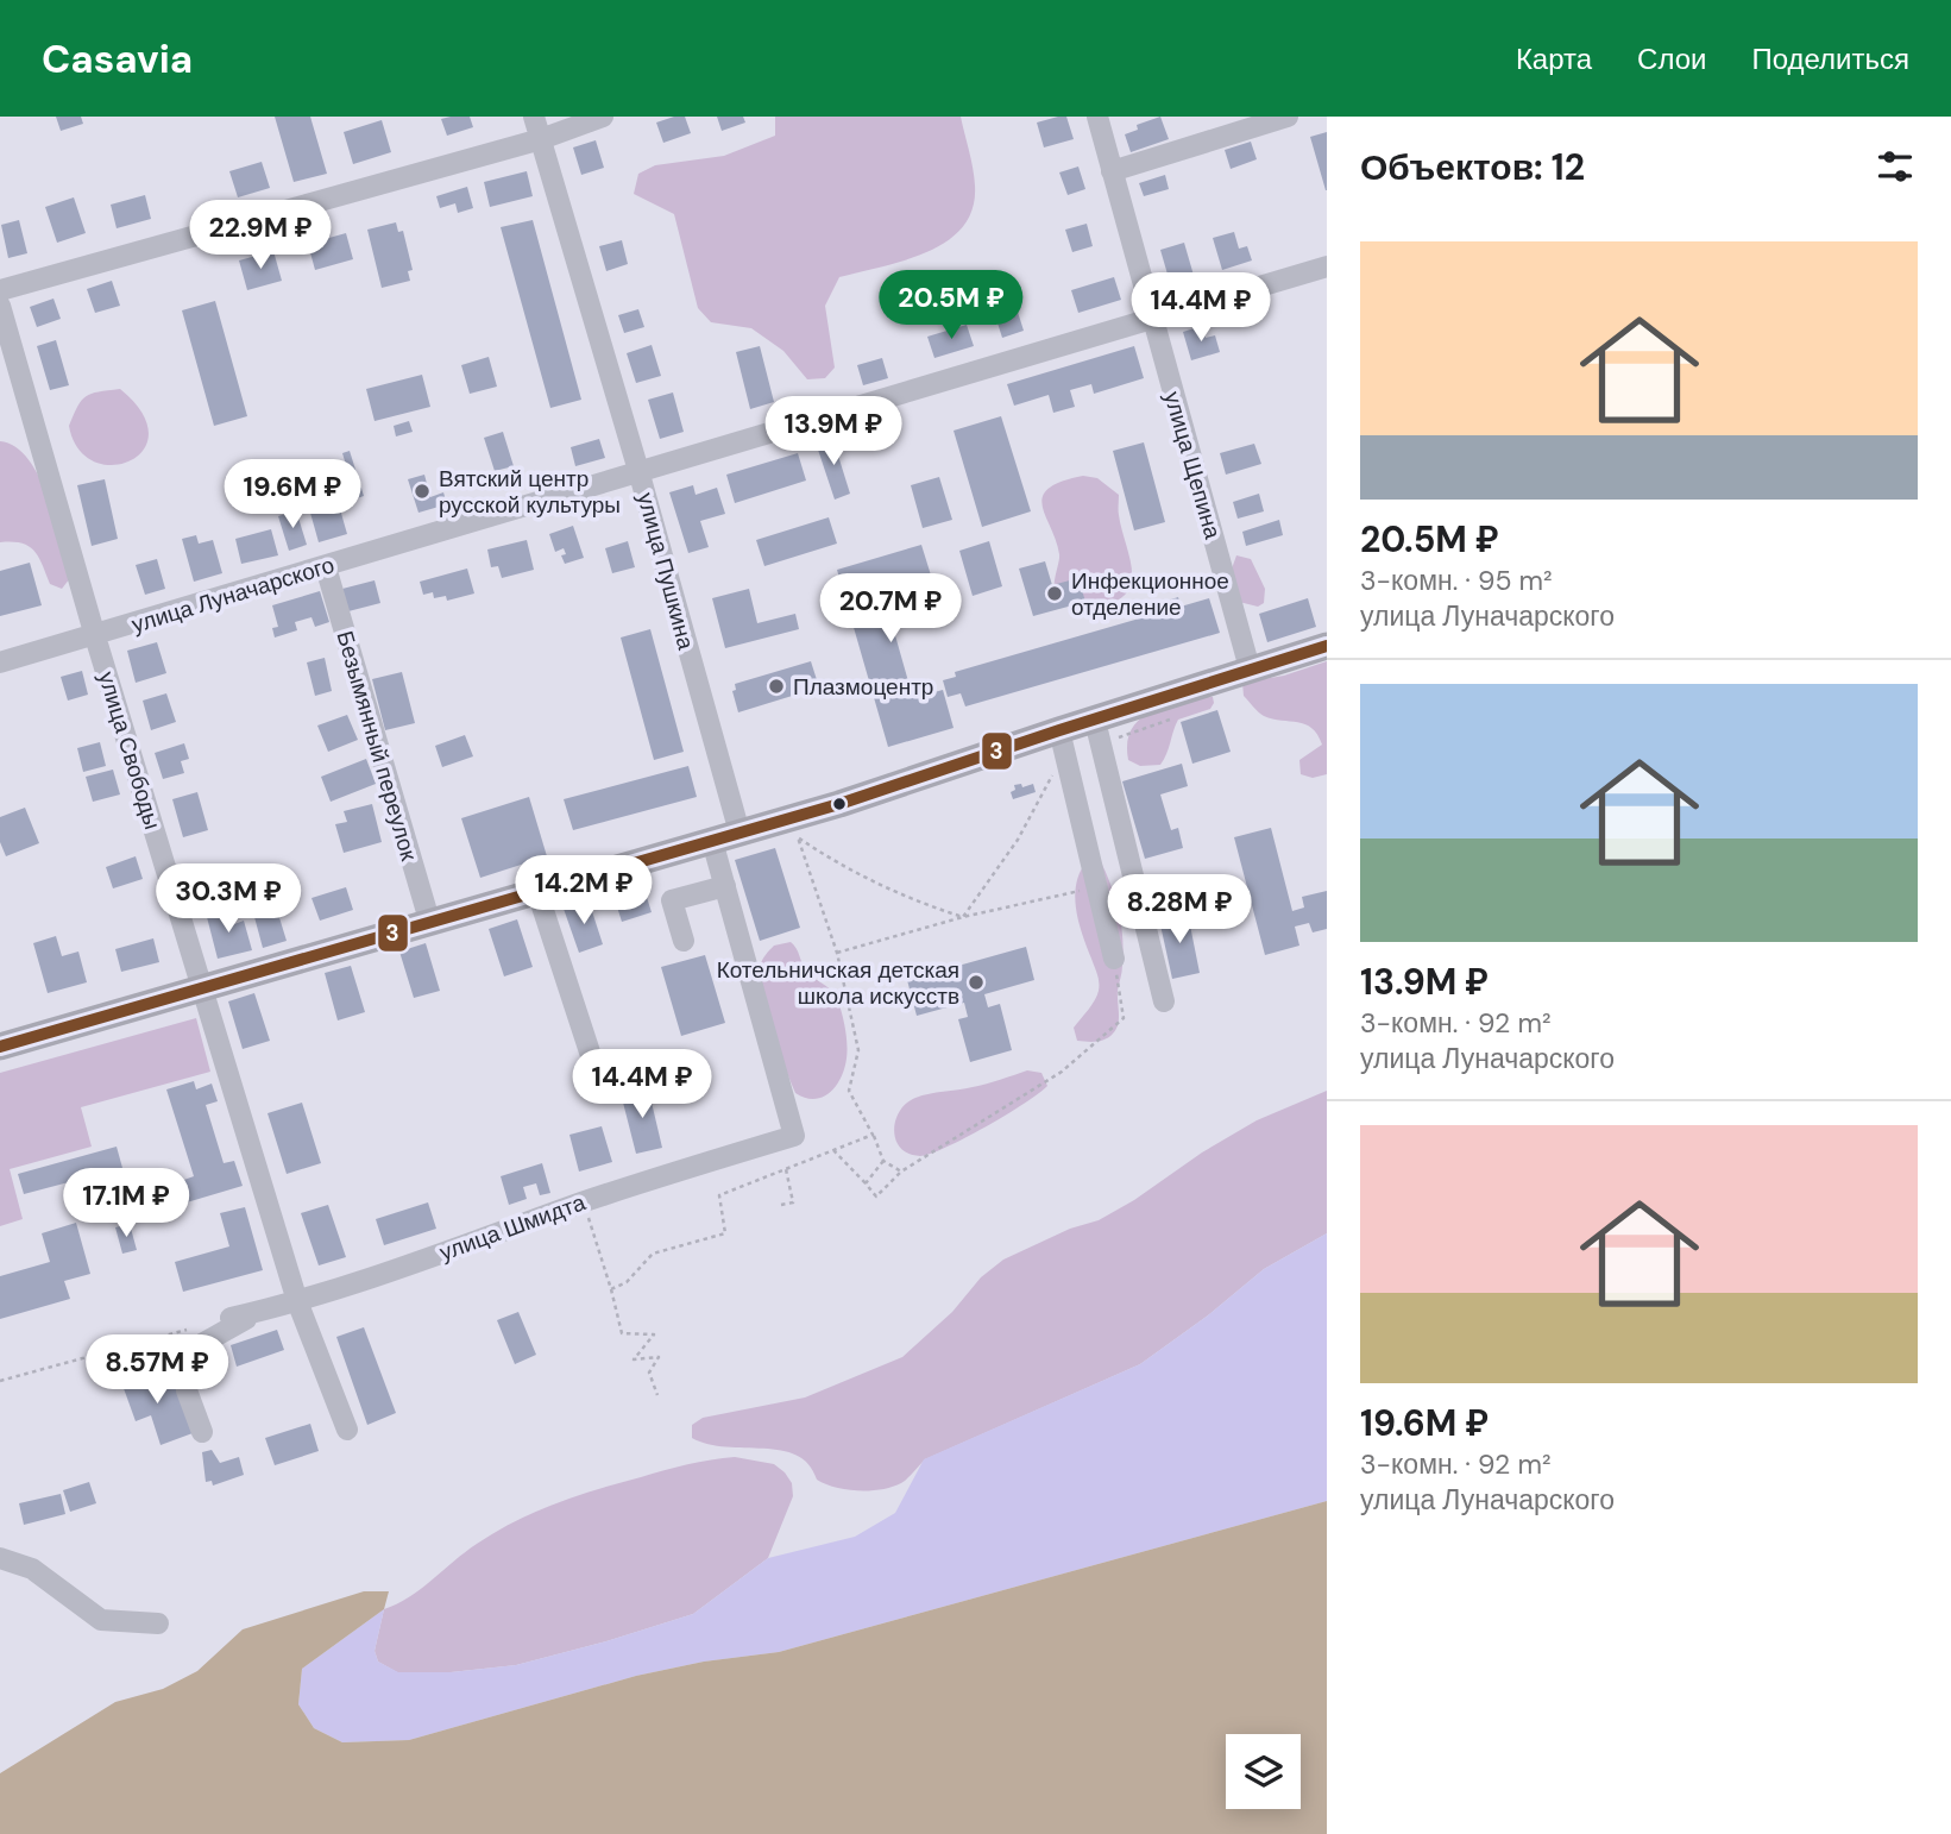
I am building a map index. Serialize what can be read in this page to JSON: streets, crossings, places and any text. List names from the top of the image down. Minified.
{"streets":{"street":["улица Щепина","улица Пушкина","улица Луначарского","Безымянный переулок","улица Свободы","улица Шмидта"]},"crossings":[["улица Щепина","улица Луначарского"],["улица Пушкина","улица Луначарского"],["улица Луначарского","Безымянный переулок"],["улица Луначарского","улица Свободы"],["улица Свободы","улица Шмидта"]],"places":["Вятский центр русской культуры","Инфекционное отделение","Плазмоцентр","Котельничская детская школа искусств"],"lines":["transit line 3"],"page":{"header":"Casavia","nav":["Карта","Слои","Поделиться"],"heading":"Объектов: 12","price":["22.9M ₽","20.5M ₽","14.4M ₽","13.9M ₽","19.6M ₽","20.7M ₽","14.2M ₽","30.3M ₽","8.28M ₽","14.4M ₽","17.1M ₽","8.57M ₽"],"list":[{"name":"20.5M ₽","note":"3-комн. · 95 m² · улица Луначарского"},{"name":"13.9M ₽","note":"3-комн. · 92 m² · улица Луначарского"},{"name":"19.6M ₽","note":"3-комн. · 92 m² · улица Луначарского"}]}}
